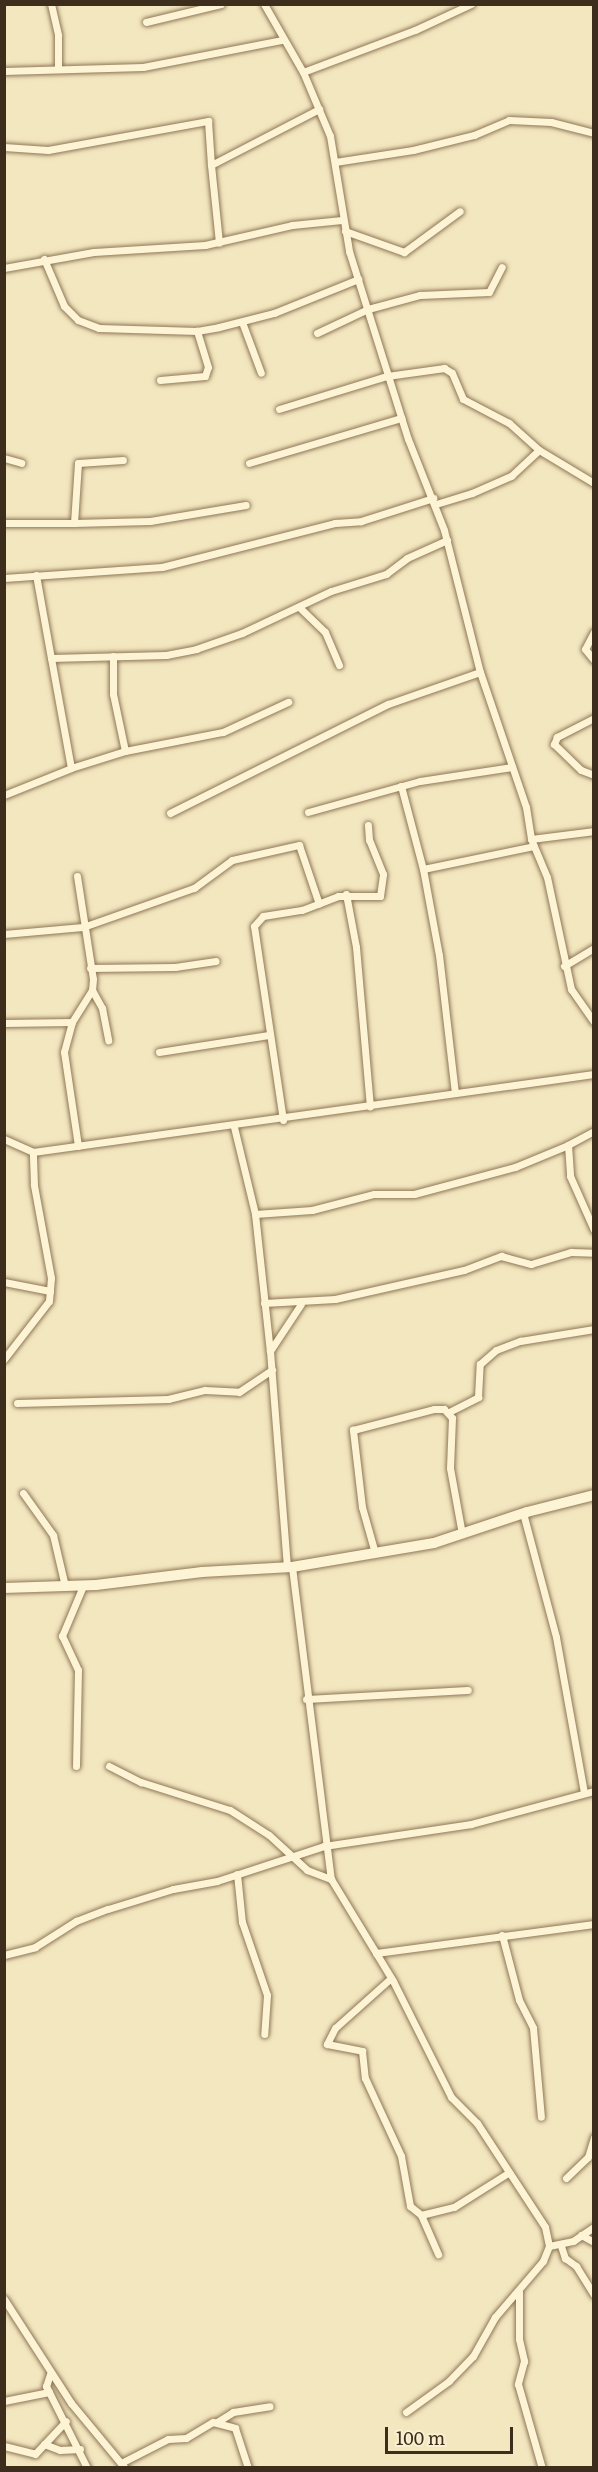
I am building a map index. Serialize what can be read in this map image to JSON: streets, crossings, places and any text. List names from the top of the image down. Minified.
{"scale_bar":"100 m"}
